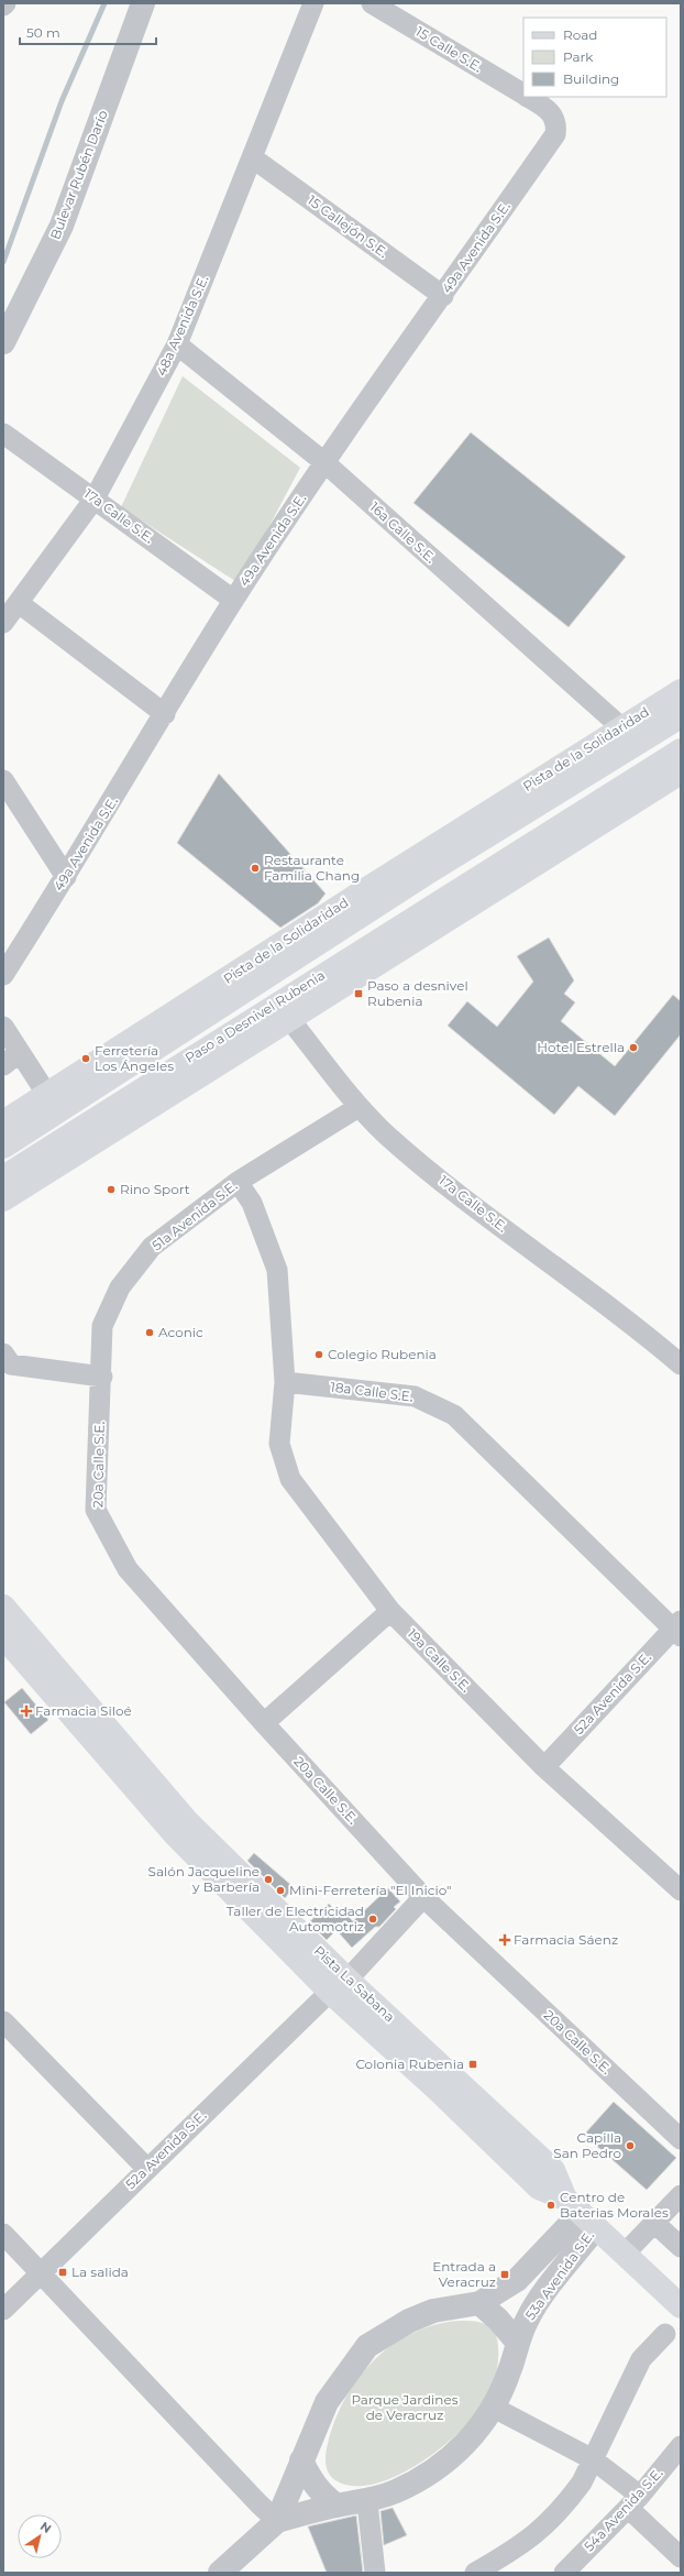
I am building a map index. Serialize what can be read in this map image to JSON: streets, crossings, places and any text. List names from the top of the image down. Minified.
{"streets":{"main road":["Pista de la Solidaridad","Paso a Desnivel Rubenia","Pista La Sabana"],"street":["15 Calle S.E.","Bulevar Rubén Darío","15 Callejón S.E.","49a Avenida S.E.","48a Avenida S.E.","17a Calle S.E.","16a Calle S.E.","51a Avenida S.E.","18a Calle S.E.","20a Calle S.E.","19a Calle S.E.","52a Avenida S.E.","53a Avenida S.E.","54a Avenida S.E."]},"crossings":[["15 Calle S.E.","49a Avenida S.E."],["15 Callejón S.E.","49a Avenida S.E."],["15 Callejón S.E.","48a Avenida S.E."],["49a Avenida S.E.","17a Calle S.E."],["49a Avenida S.E.","16a Calle S.E."],["48a Avenida S.E.","17a Calle S.E."],["48a Avenida S.E.","16a Calle S.E."],["17a Calle S.E.","51a Avenida S.E."],["16a Calle S.E.","Pista de la Solidaridad"],["Pista de la Solidaridad","Paso a Desnivel Rubenia"],["51a Avenida S.E.","20a Calle S.E."],["18a Calle S.E.","19a Calle S.E."],["18a Calle S.E.","52a Avenida S.E."],["20a Calle S.E.","52a Avenida S.E."],["19a Calle S.E.","52a Avenida S.E."],["52a Avenida S.E.","Pista La Sabana"],["Pista La Sabana","53a Avenida S.E."]],"parks":["Parque Jardines de Veracruz"],"places":{"other":["Restaurante Familia Chang","Hotel Estrella","Ferretería Los Ángeles","Rino Sport","Aconic","Colegio Rubenia","Salón Jacqueline y Barbería","Mini-Ferretería \"El Inicio\"","Taller de Electricidad Automotriz","Capilla San Pedro","Centro de Baterias Morales"],"transit":["Paso a desnivel Rubenia","Colonia Rubenia","La salida","Entrada a Veracruz"],"health":["Farmacia Siloé","Farmacia Sáenz"]},"legend":["Road","Park","Building"],"scale_bar":"50 m","north":"top right"}
